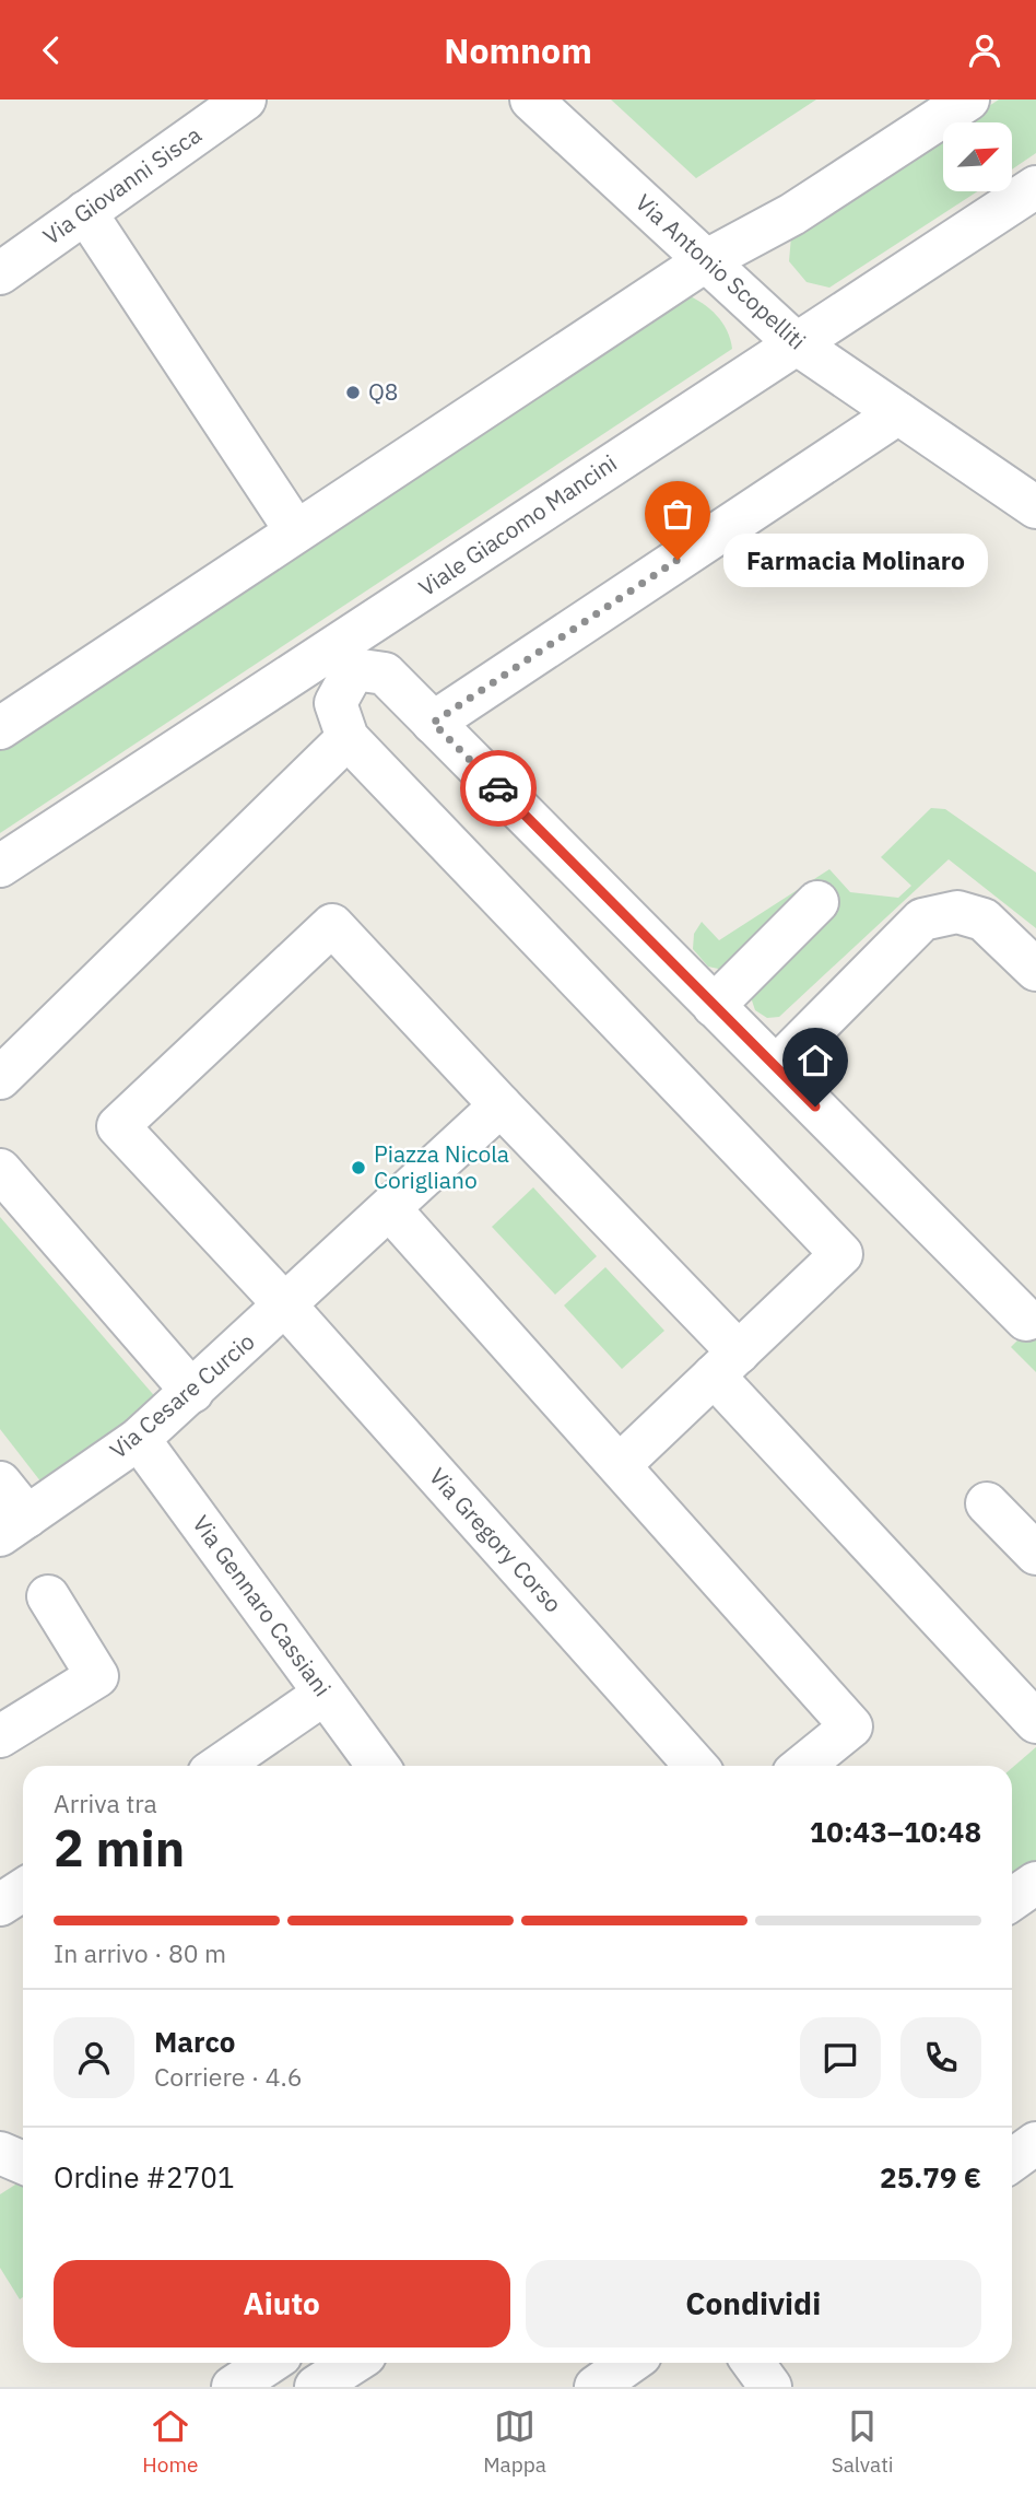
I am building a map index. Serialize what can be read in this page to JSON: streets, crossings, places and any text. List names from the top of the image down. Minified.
{"streets":{"street":["Via Giovanni Sisca","Via Antonio Scopelliti","Viale Giacomo Mancini","Via Cesare Curcio","Via Gregory Corso","Via Gennaro Cassiani"]},"crossings":[["Via Antonio Scopelliti","Viale Giacomo Mancini"],["Via Cesare Curcio","Via Gregory Corso"],["Via Cesare Curcio","Via Gennaro Cassiani"]],"places":["Q8","Farmacia Molinaro","Piazza Nicola Corigliano"],"north":"top right","page":{"header":"Nomnom","bubble":"Farmacia Molinaro","heading":["2 min","Arriva tra","10:43–10:48"],"panel":["Marco","Corriere · 4.6","Ordine #2701","25.79 €"],"bar":"In arrivo · 80 m","buttons":["Aiuto","Condividi"],"tabs":["Home","Mappa","Salvati"]}}
